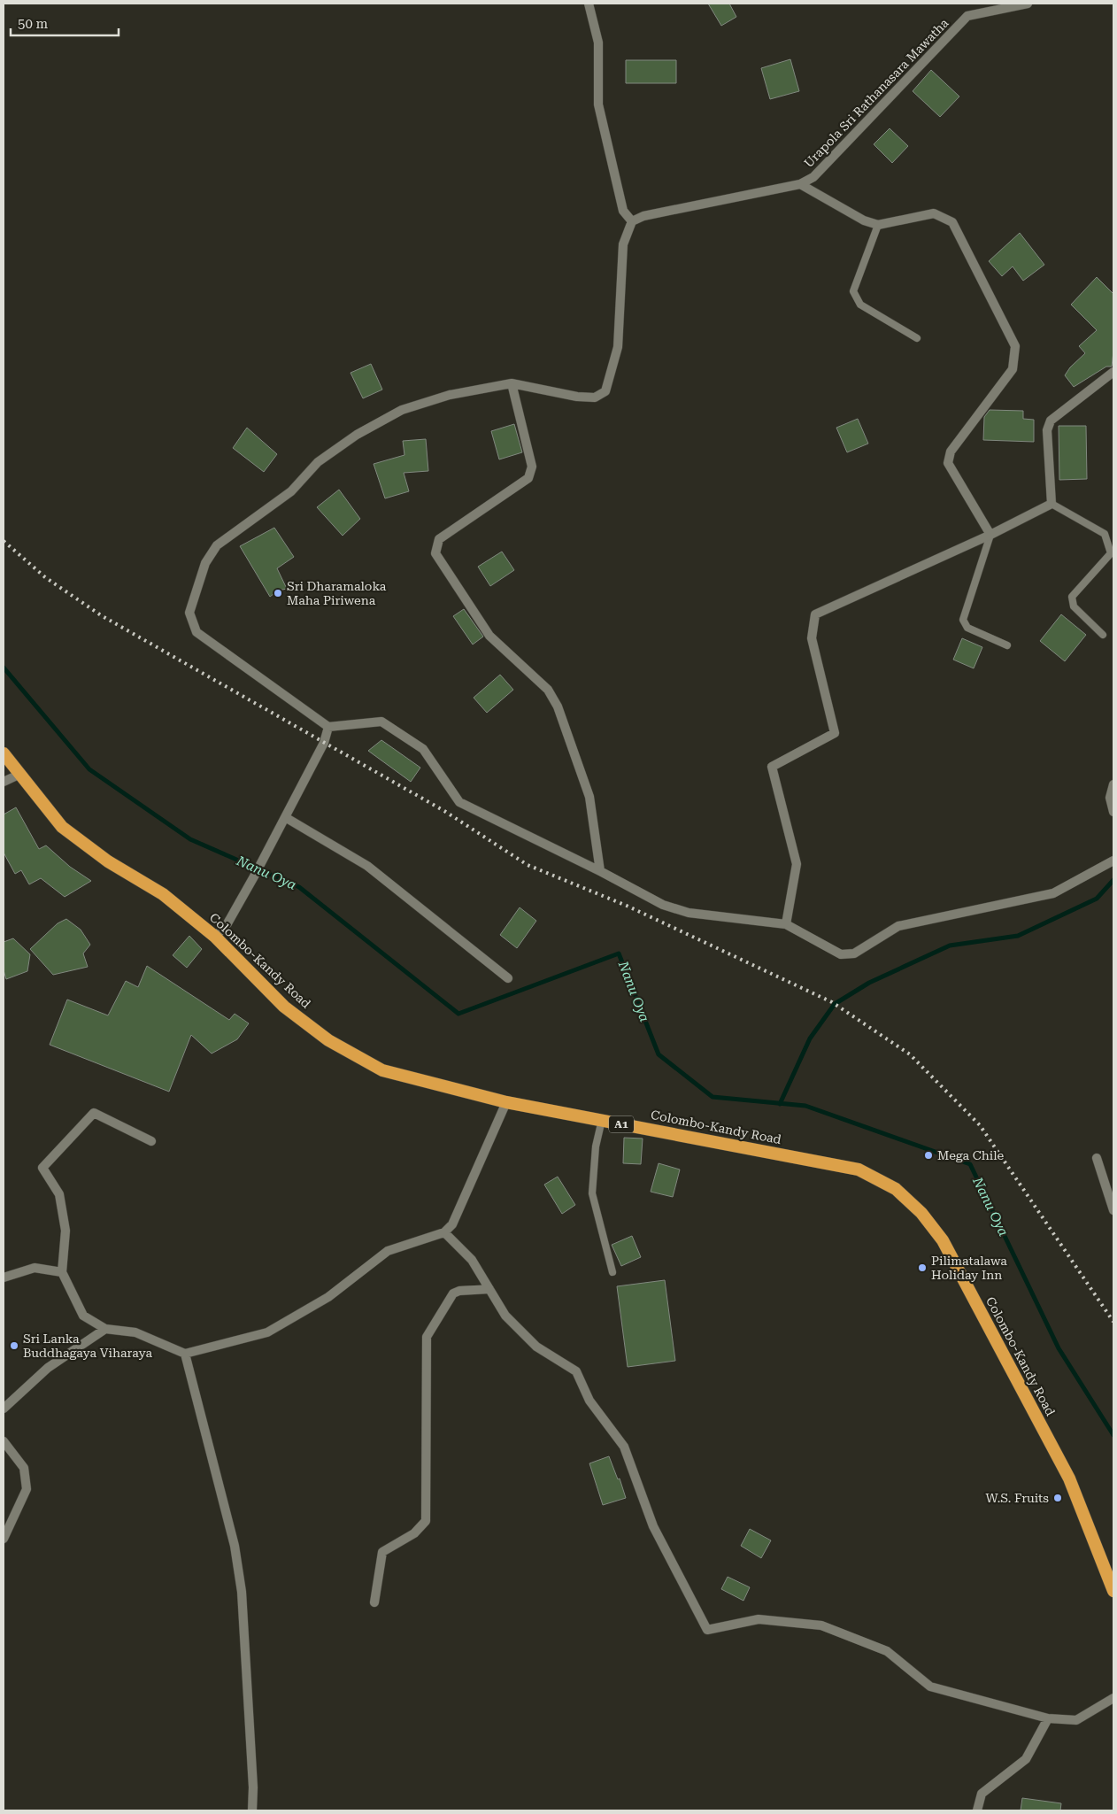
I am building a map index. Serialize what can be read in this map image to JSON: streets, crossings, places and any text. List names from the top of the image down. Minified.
{"streets":{"highway":["Colombo-Kandy Road","A1"],"street":["Urapola Sri Rathanasara Mawatha"]},"water":["Nanu Oya"],"places":["Sri Dharamaloka Maha Piriwena","Mega Chile","Pilimatalawa Holiday Inn","Sri Lanka Buddhagaya Viharaya","W.S. Fruits"],"scale_bar":"50 m"}
